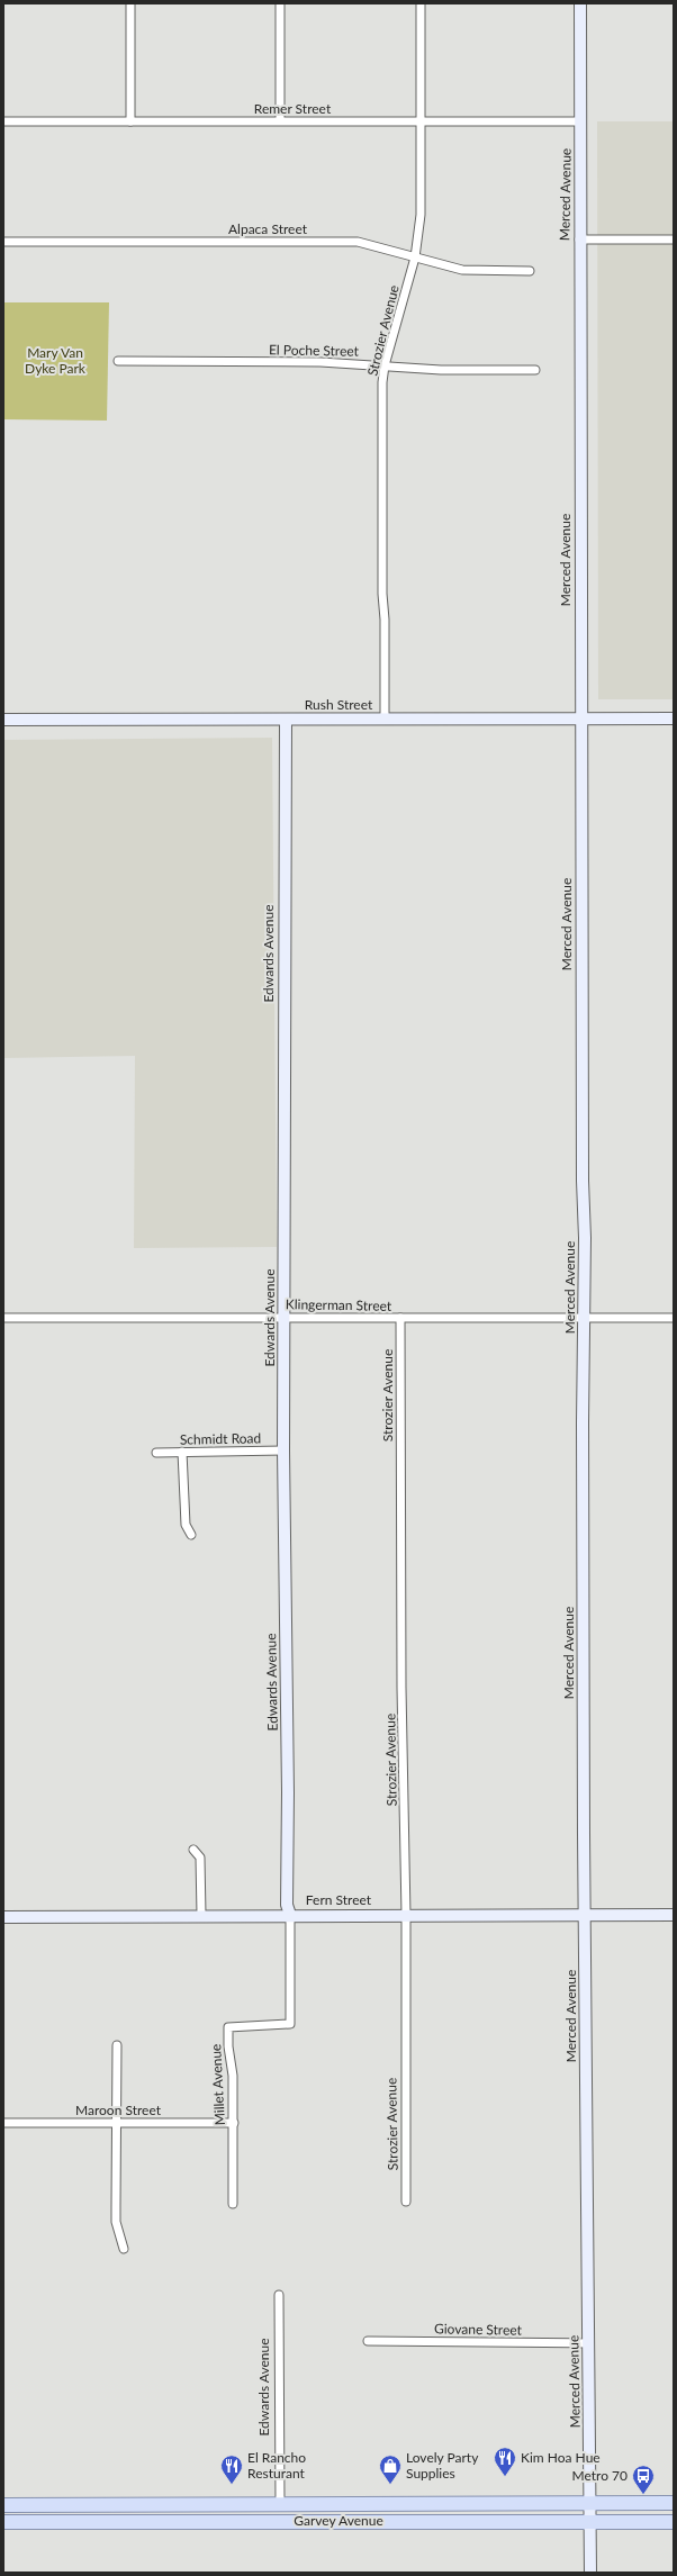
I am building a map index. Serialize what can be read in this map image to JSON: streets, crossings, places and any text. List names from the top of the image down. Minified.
{"streets":{"main road":["Garvey Avenue"],"street":["Remer Street","Merced Avenue","Alpaca Street","Strozier Avenue","El Poche Street","Rush Street","Edwards Avenue","Klingerman Street","Schmidt Road","Fern Street","Millet Avenue","Maroon Street","Giovane Street"]},"crossings":[["Remer Street","Merced Avenue"],["Remer Street","Strozier Avenue"],["Merced Avenue","Rush Street"],["Merced Avenue","Klingerman Street"],["Merced Avenue","Fern Street"],["Merced Avenue","Giovane Street"],["Merced Avenue","Garvey Avenue"],["Alpaca Street","Strozier Avenue"],["Strozier Avenue","El Poche Street"],["Strozier Avenue","Rush Street"],["Strozier Avenue","Klingerman Street"],["Strozier Avenue","Fern Street"],["Rush Street","Edwards Avenue"],["Edwards Avenue","Klingerman Street"],["Edwards Avenue","Schmidt Road"],["Edwards Avenue","Fern Street"],["Edwards Avenue","Millet Avenue"],["Edwards Avenue","Garvey Avenue"],["Fern Street","Millet Avenue"],["Millet Avenue","Maroon Street"]],"parks":["Mary Van Dyke Park"],"places":{"restaurant":["Kim Hoa Hue","El Rancho Resturant"],"shop":["Lovely Party Supplies"],"bus stop":["Metro 70"]}}
